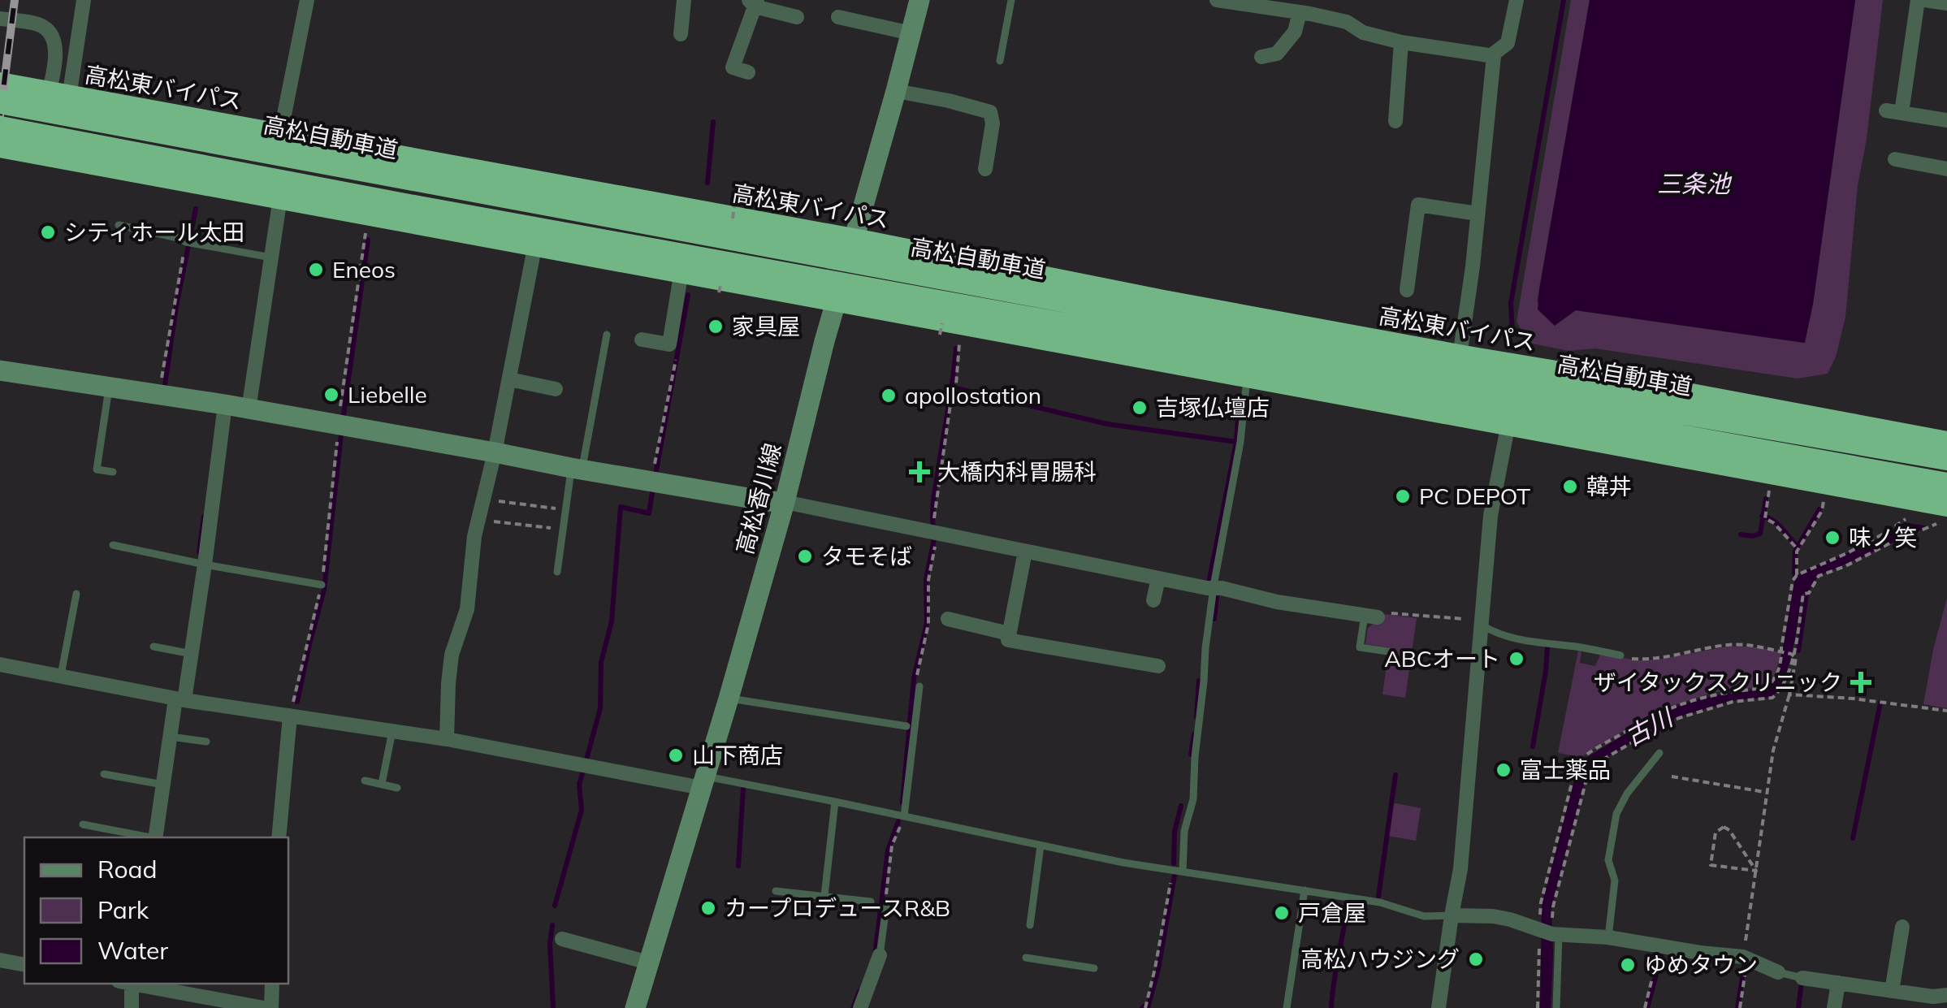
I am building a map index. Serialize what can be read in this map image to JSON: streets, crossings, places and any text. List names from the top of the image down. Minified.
{"streets":{"highway":["高松東バイパス","高松自動車道"],"main road":["高松香川線"]},"crossings":[["高松東バイパス","高松香川線"]],"water":["三条池","古川"],"places":{"other":["シティホール太田","Eneos","家具屋","Liebelle","apollostation","吉塚仏壇店","韓丼","PC DEPOT","味ノ笑","タモそば","ABCオート","山下商店","富士薬品","カープロデュースR&B","戸倉屋","高松ハウジング","ゆめタウン"],"health":["大橋内科胃腸科","ザイタックスクリニック"]},"legend":["Road","Park","Water"]}
